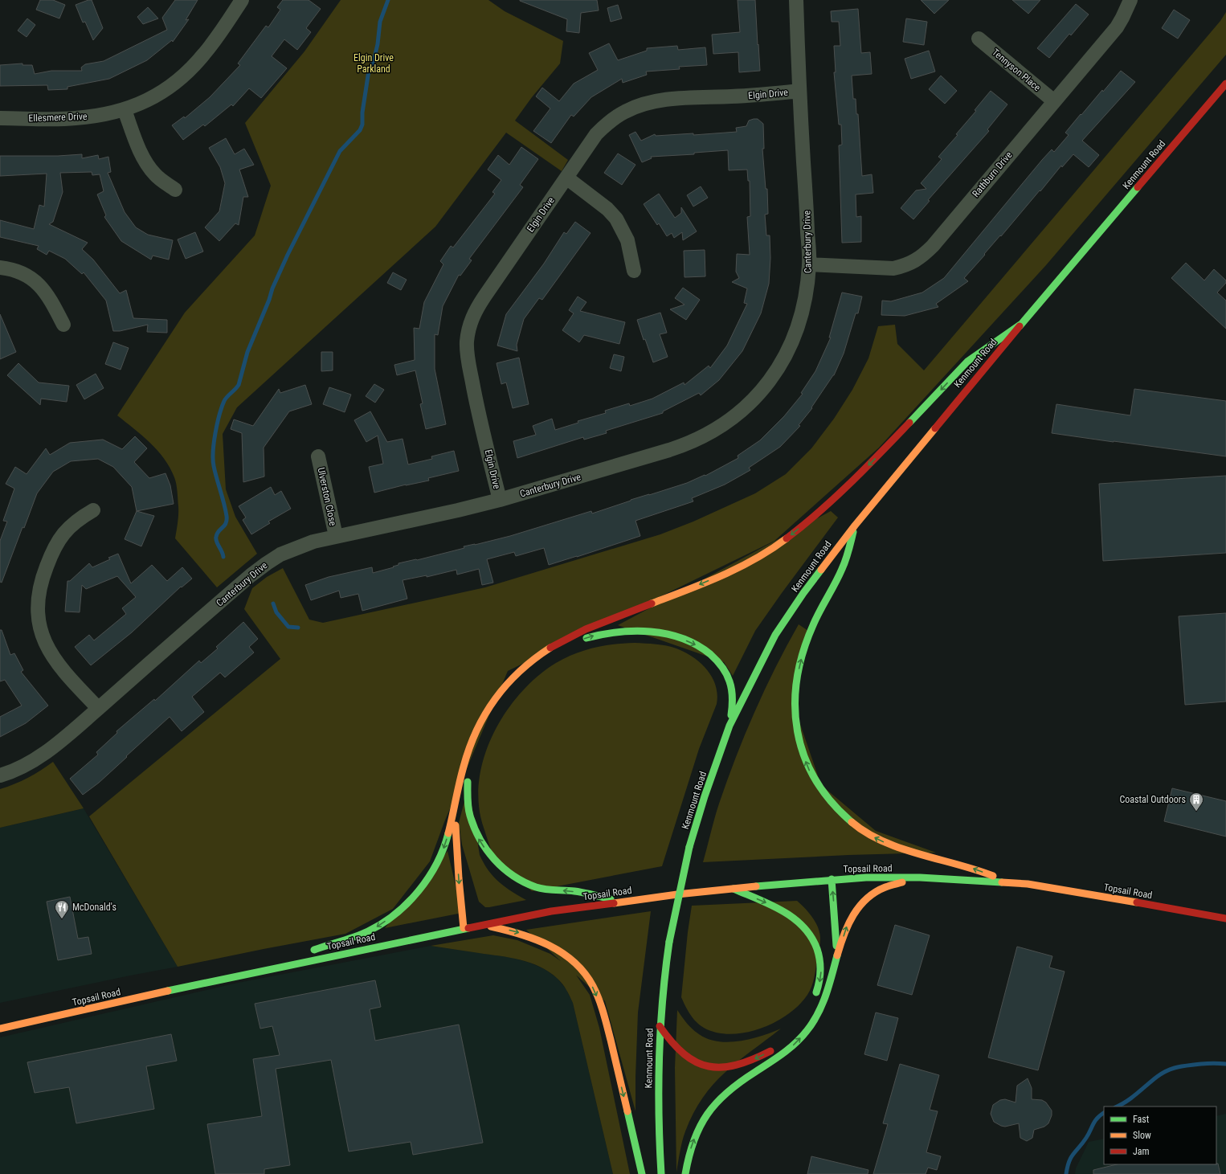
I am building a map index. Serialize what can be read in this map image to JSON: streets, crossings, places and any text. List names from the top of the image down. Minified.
{"streets":{"main road":["Kenmount Road","Topsail Road"],"street":["Tennyson Place","Elgin Drive","Ellesmere Drive","Rathburn Drive","Canterbury Drive","Ulverston Close"]},"crossings":[["Tennyson Place","Rathburn Drive"],["Elgin Drive","Canterbury Drive"],["Rathburn Drive","Canterbury Drive"],["Canterbury Drive","Ulverston Close"]],"parks":["Elgin Drive Parkland"],"places":{"building":["Coastal Outdoors"],"restaurant":["McDonald's"]},"legend":["Fast","Slow","Jam"]}
